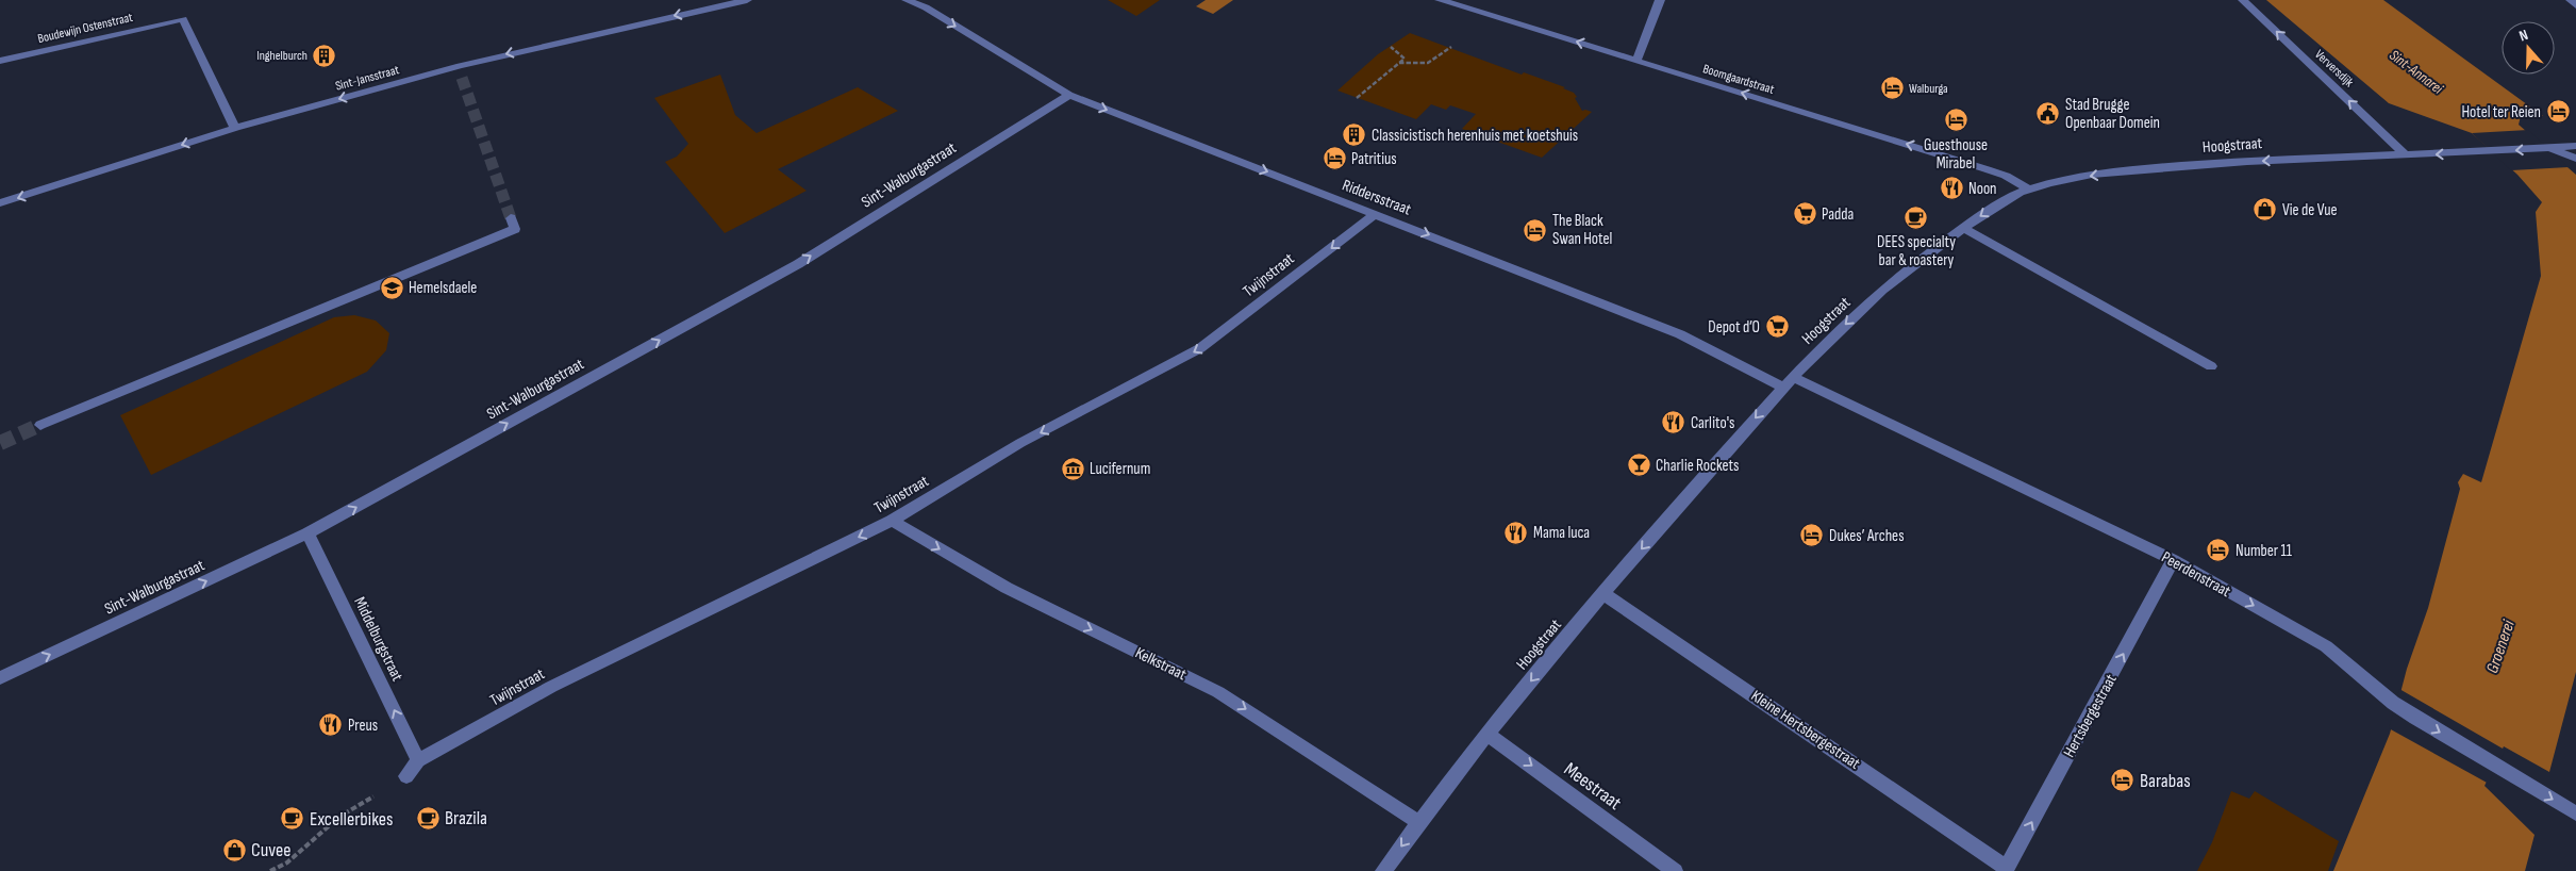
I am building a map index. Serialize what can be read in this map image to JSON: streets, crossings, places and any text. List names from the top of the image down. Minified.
{"streets":{"street":["Boudewijn Ostenstraat","Verversdijk","Sint-Jansstraat","Boomgaardstraat","Hoogstraat","Sint-Walburgastraat","Riddersstraat","Twijnstraat","Peerdenstraat","Middelburgstraat","Kelkstraat","Hertsbergestraat","Kleine Hertsbergestraat","Meestraat"]},"crossings":[["Boudewijn Ostenstraat","Sint-Jansstraat"],["Verversdijk","Hoogstraat"],["Boomgaardstraat","Hoogstraat"],["Hoogstraat","Riddersstraat"],["Hoogstraat","Peerdenstraat"],["Hoogstraat","Kelkstraat"],["Hoogstraat","Kleine Hertsbergestraat"],["Hoogstraat","Meestraat"],["Sint-Walburgastraat","Riddersstraat"],["Sint-Walburgastraat","Middelburgstraat"],["Riddersstraat","Twijnstraat"],["Riddersstraat","Peerdenstraat"],["Twijnstraat","Middelburgstraat"],["Twijnstraat","Kelkstraat"],["Peerdenstraat","Hertsbergestraat"],["Hertsbergestraat","Kleine Hertsbergestraat"]],"one_way":["Verversdijk","Sint-Jansstraat","Boomgaardstraat","Hoogstraat","Sint-Walburgastraat","Riddersstraat","Twijnstraat","Peerdenstraat","Middelburgstraat","Kelkstraat","Hertsbergestraat","Meestraat"],"water":["Sint-Annarei","Groenerei"],"places":{"building":["Inghelburch","Classicistisch herenhuis met koetshuis"],"hotel":["Walburga","Hotel ter Reien","Guesthouse Mirabel","Patritius","The Black Swan Hotel","Dukes’ Arches","Number 11","Barabas"],"public building":["Stad Brugge Openbaar Domein"],"restaurant":["Noon","Carlito's","Mama luca","Preus"],"shop":["Vie de Vue","Cuvee"],"supermarket":["Padda","Depot d’O"],"cafe":["DEES specialty bar & roastery","Brazila","Excellerbikes"],"school or university":["Hemelsdaele"],"bar":["Charlie Rockets"],"museum":["Lucifernum"]},"north":"top"}
